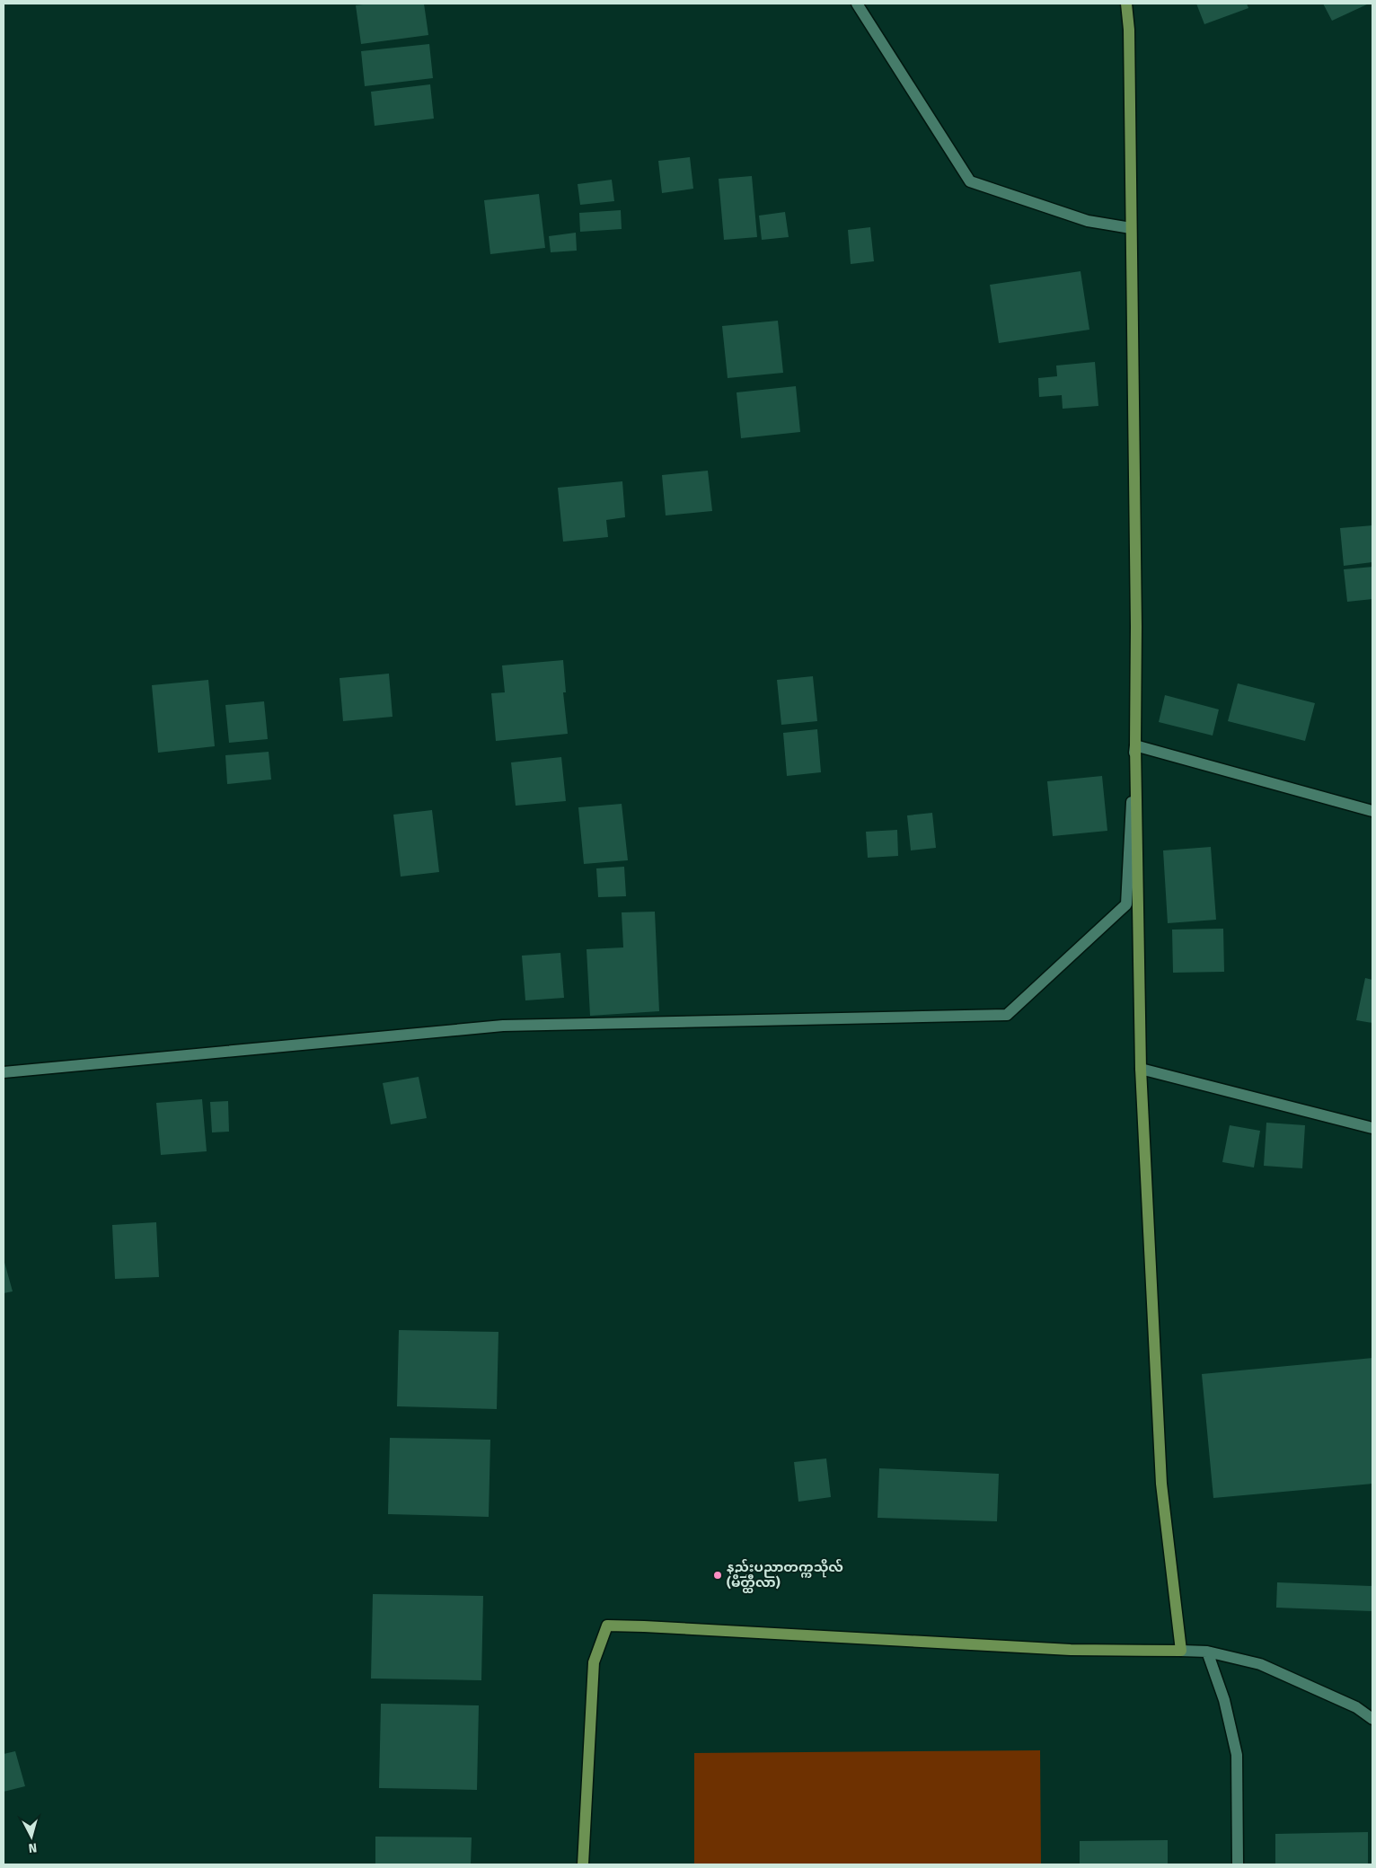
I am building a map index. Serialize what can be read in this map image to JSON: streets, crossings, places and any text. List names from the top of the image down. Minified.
{"places":["နည်းပညာတက္ကသိုလ် (မိတ္ထီလာ)"],"north":"bottom"}
